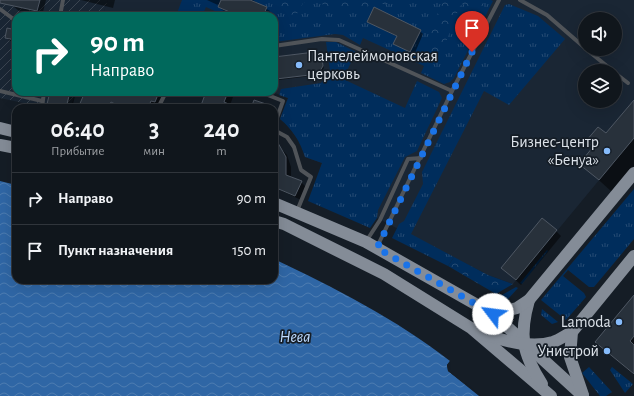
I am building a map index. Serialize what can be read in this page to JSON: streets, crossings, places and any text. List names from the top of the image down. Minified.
{"water":["Нева"],"places":["Пантелеймоновская церковь","Бизнес-центр «Бенуа»","Lamoda","Унистрой"],"page":{"turn":["90 m","Направо"],"eta":["06:40","Прибытие","3","мин","240","m"],"list":[{"name":"Направо","value":"90 m"},{"name":"Пункт назначения","value":"150 m"}]}}
